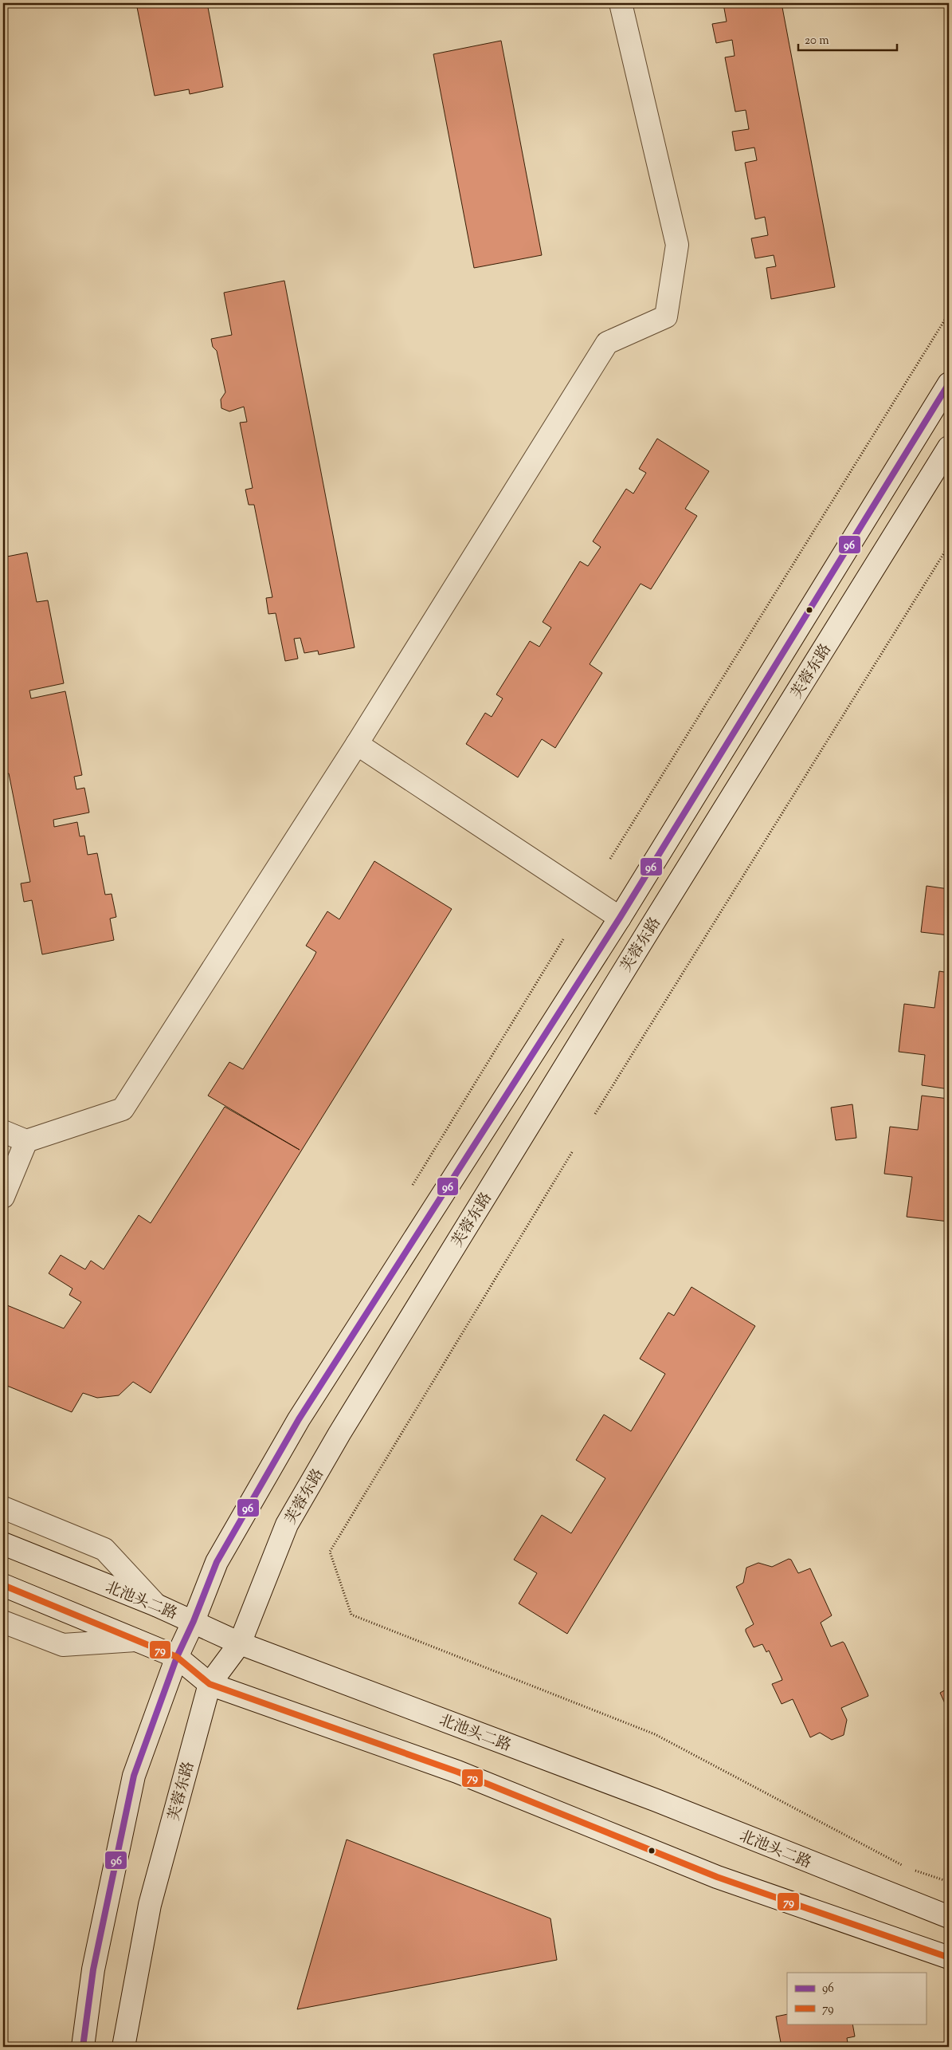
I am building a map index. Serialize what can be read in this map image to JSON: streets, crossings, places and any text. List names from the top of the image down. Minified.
{"streets":{"main road":["芙蓉东路","北池头二路"]},"crossings":[["芙蓉东路","北池头二路"]],"lines":["transit line 96","transit line 79"],"legend":["96","79"],"scale_bar":"20 m"}
